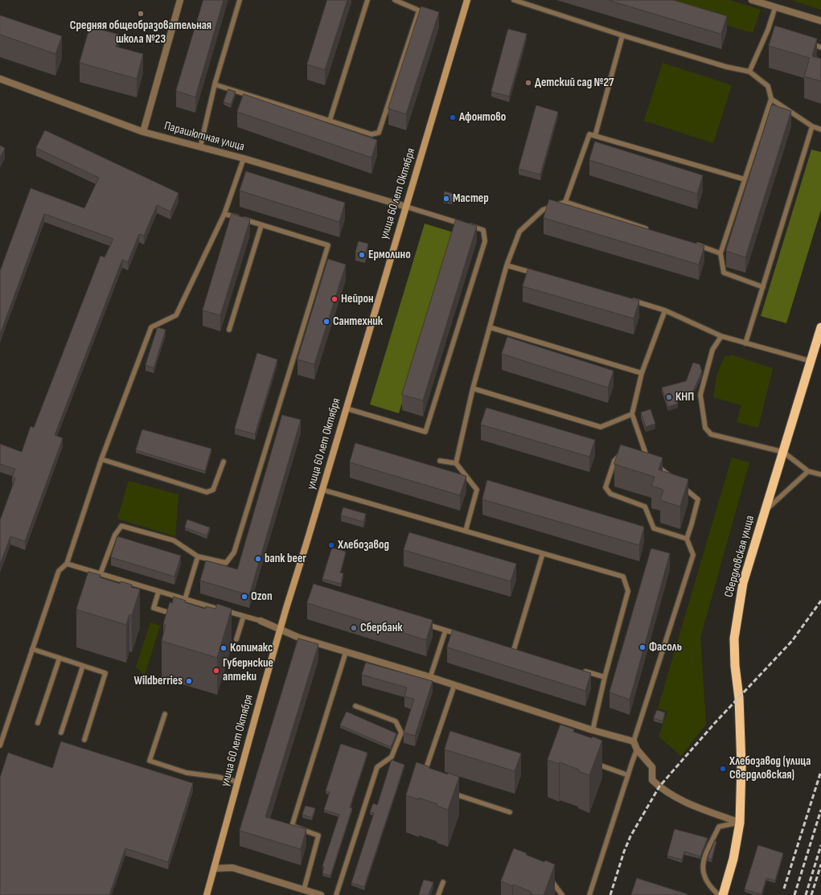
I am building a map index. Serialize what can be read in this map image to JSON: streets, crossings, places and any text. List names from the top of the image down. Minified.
{"streets":{"highway":["Свердловская улица"],"main road":["улица 60 лет Октября"],"street":["Парашютная улица"]},"crossings":[["Парашютная улица","улица 60 лет Октября"]],"places":["Средняя общеобразовательная школа №23","Детский сад №27","Афонтово","Мастер","Ермолино","Нейрон","Сантехник","КНП","Хлебозавод","bank beer","Ozon","Сбербанк","Фасоль","Копимакс","Губернские аптеки","Wildberries","Хлебозавод (улица Свердловская)"]}
